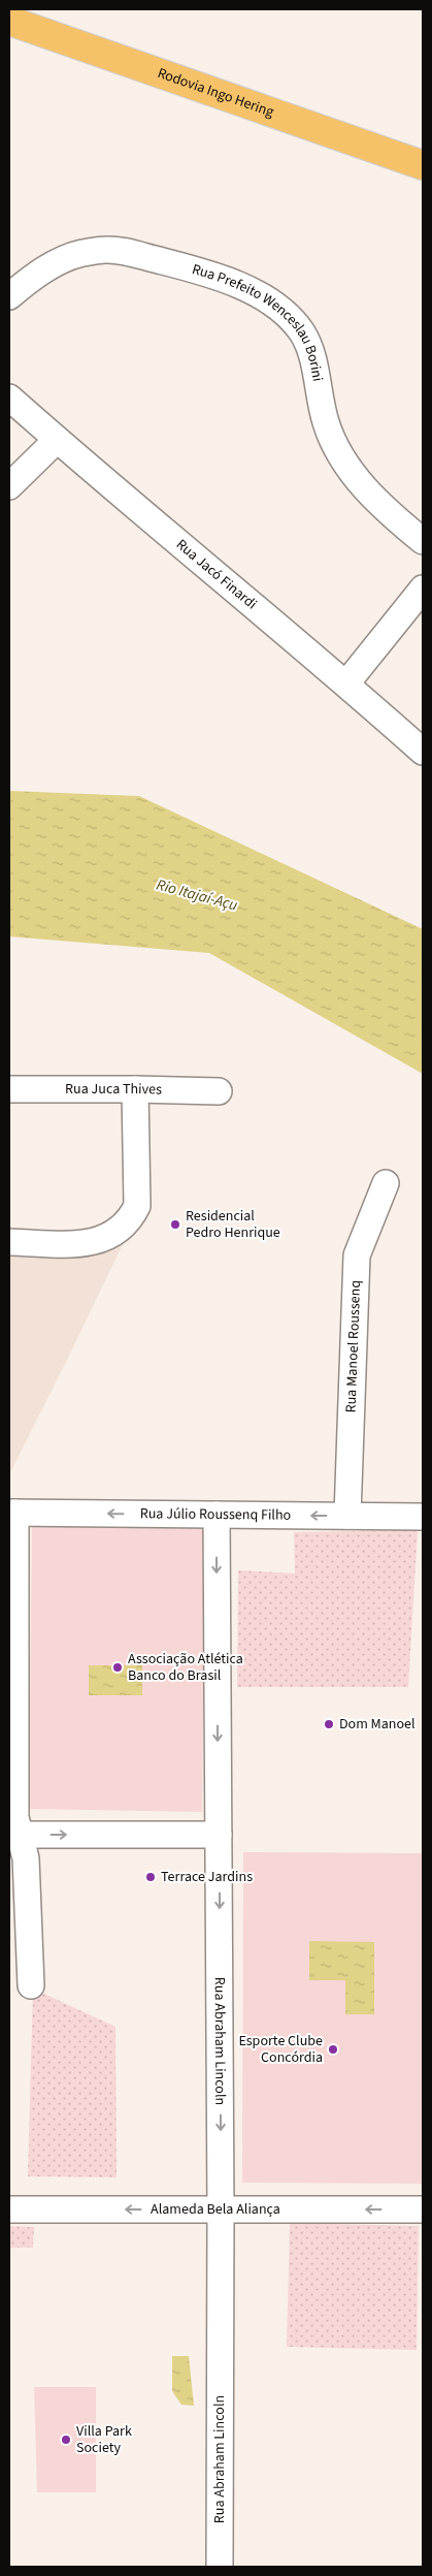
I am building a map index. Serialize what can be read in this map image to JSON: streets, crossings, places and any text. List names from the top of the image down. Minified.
{"streets":{"highway":["Rodovia Ingo Hering"],"street":["Rua Prefeito Wenceslau Borini","Rua Jacó Finardi","Rua Juca Thives","Rua Manoel Roussenq","Rua Júlio Roussenq Filho","Rua Abraham Lincoln","Alameda Bela Aliança"]},"crossings":[["Rua Manoel Roussenq","Rua Júlio Roussenq Filho"],["Rua Júlio Roussenq Filho","Rua Abraham Lincoln"],["Rua Abraham Lincoln","Alameda Bela Aliança"]],"one_way":["Rua Júlio Roussenq Filho","Alameda Bela Aliança"],"water":["Rio Itajaí-Açu"],"places":["Residencial Pedro Henrique","Associação Atlética Banco do Brasil","Dom Manoel","Terrace Jardins","Esporte Clube Concórdia","Villa Park Society"]}
